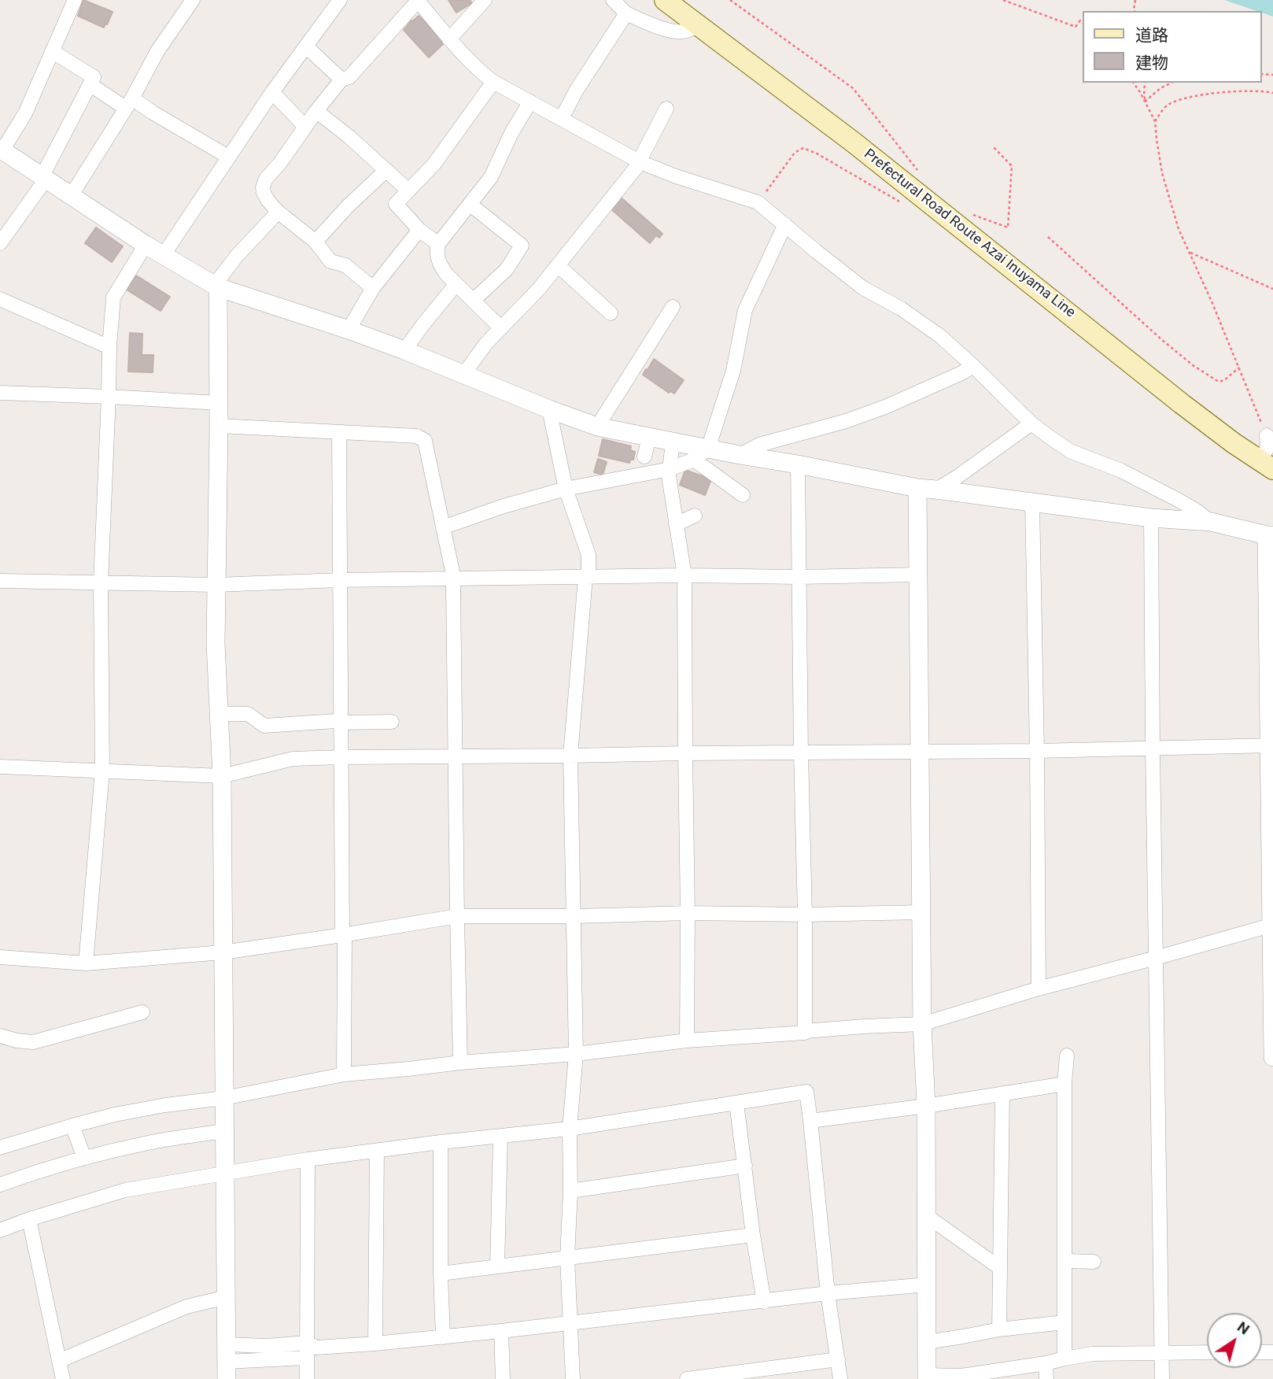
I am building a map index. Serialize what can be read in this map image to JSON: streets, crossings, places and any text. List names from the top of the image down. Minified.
{"streets":{"main road":["Prefectural Road Route Azai Inuyama Line"]},"legend":["道路","建物"],"north":"top right"}
